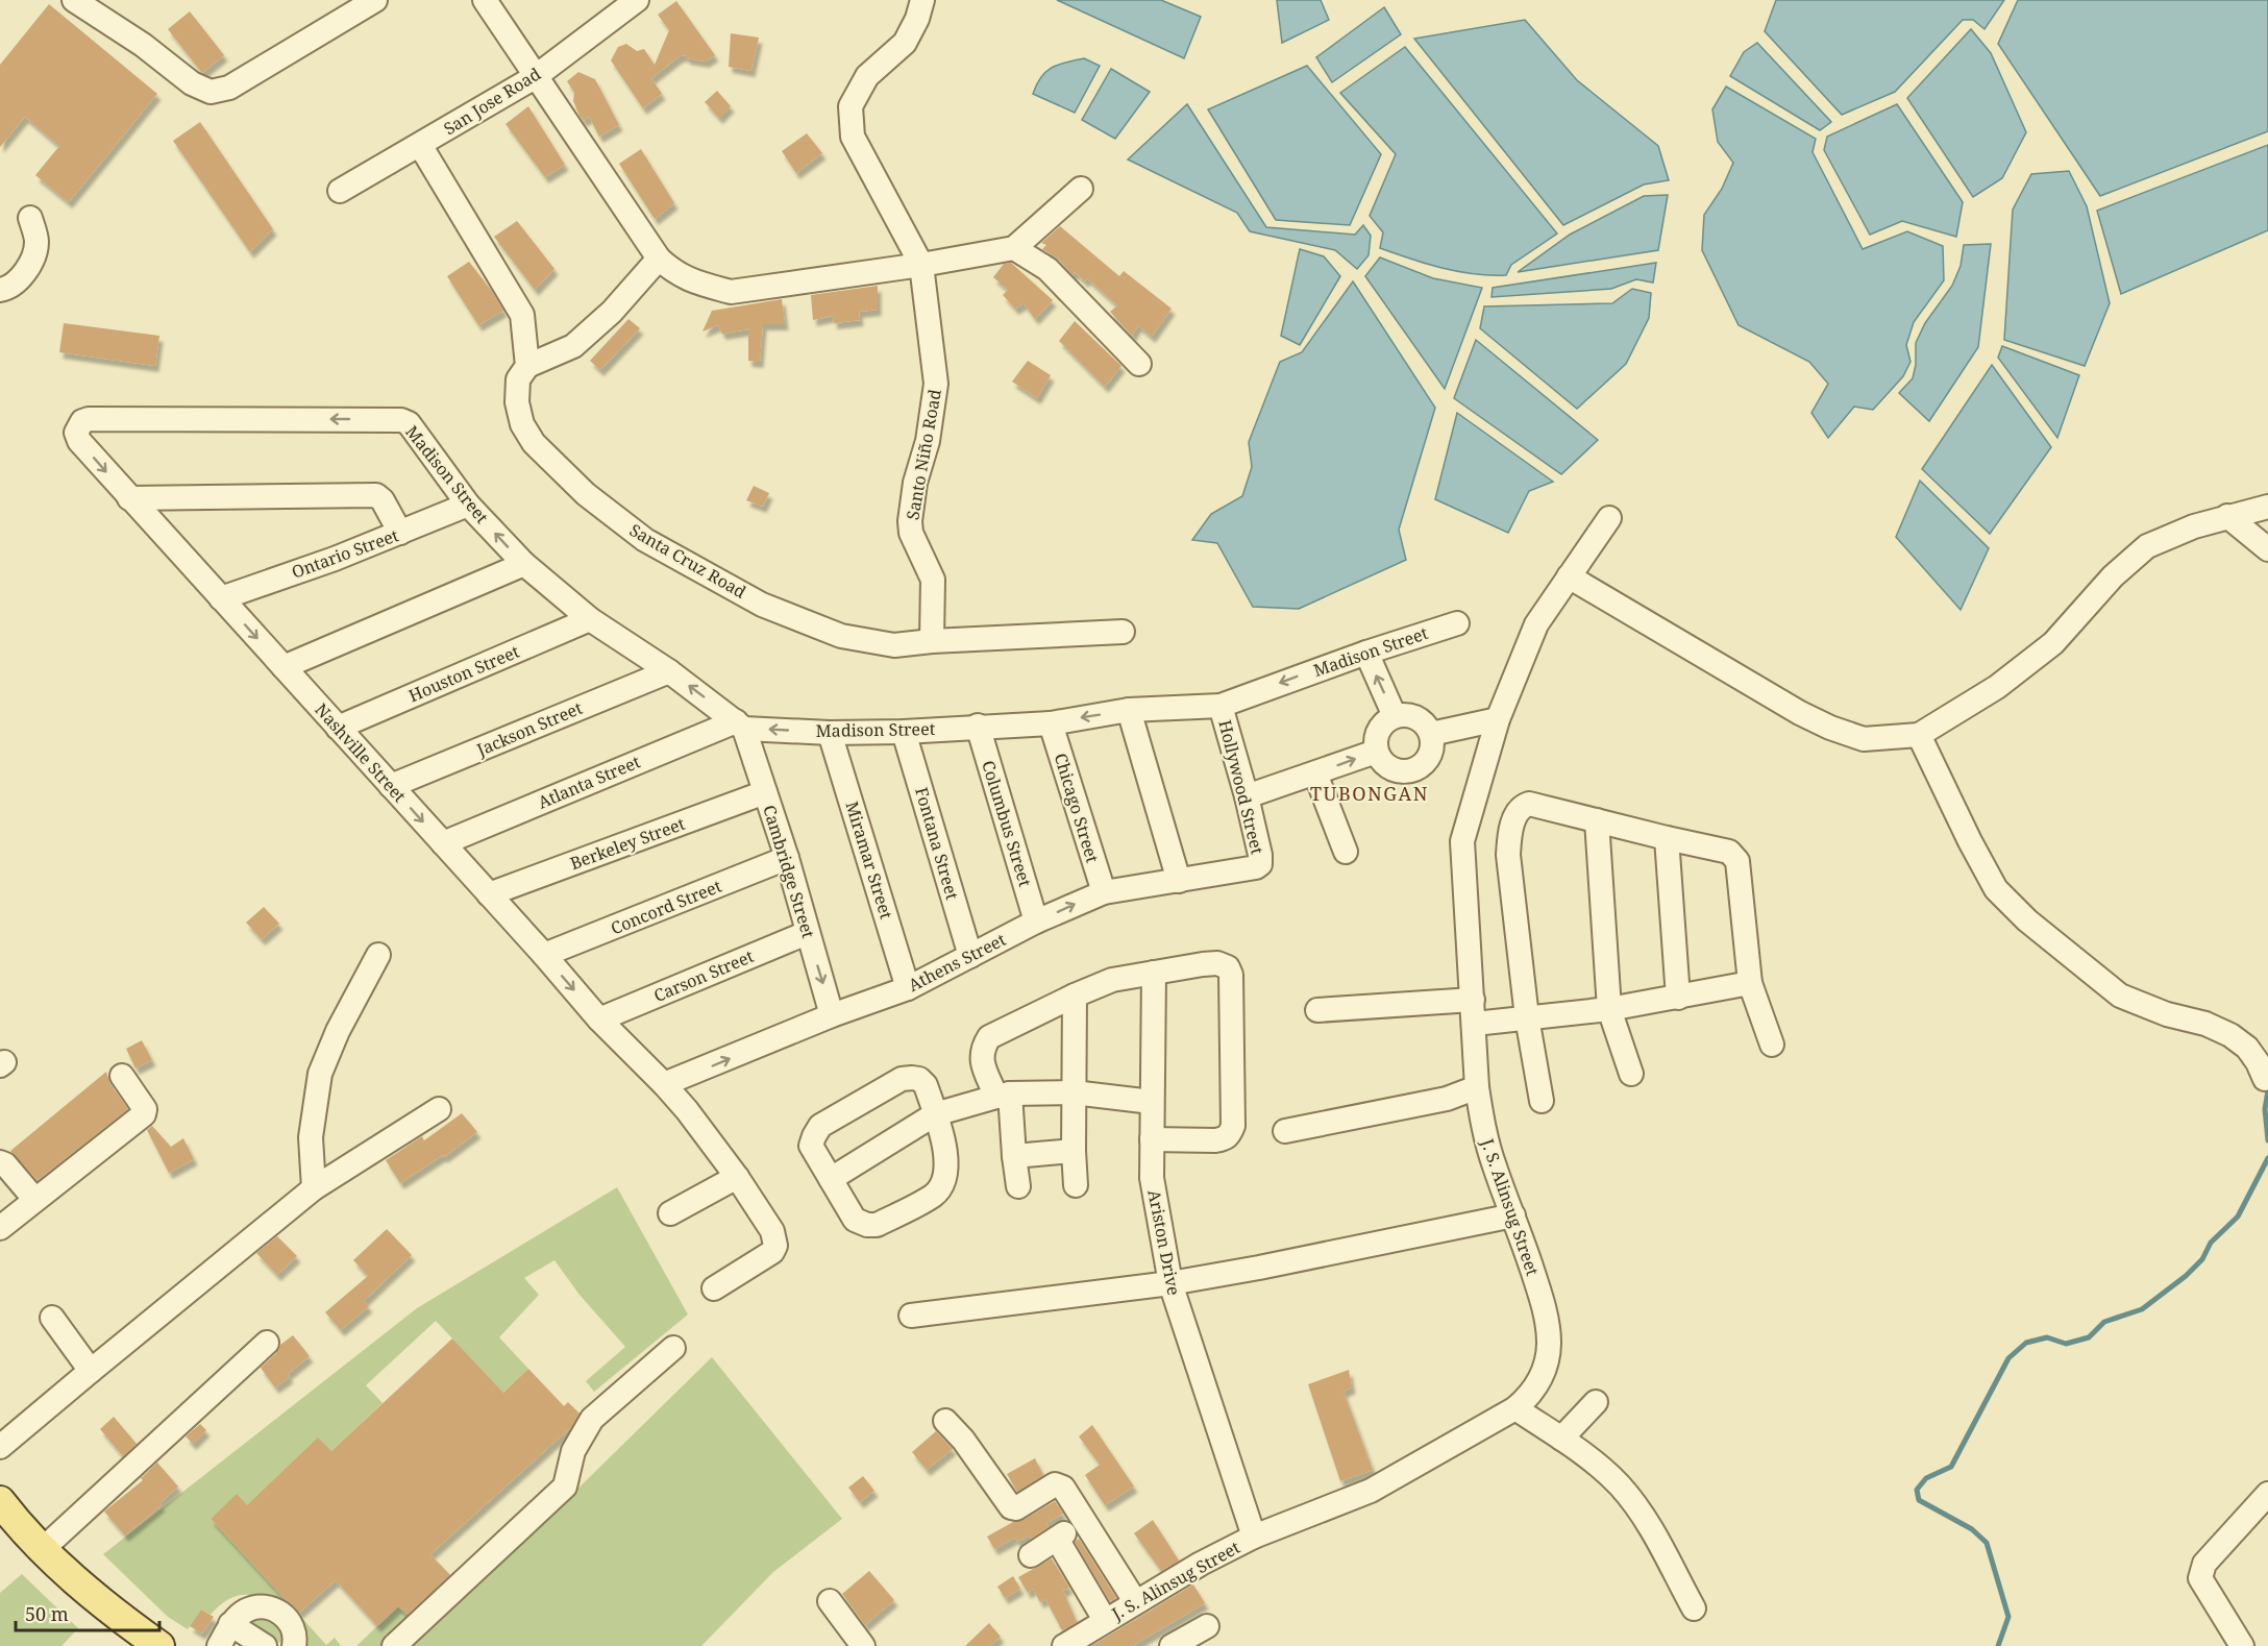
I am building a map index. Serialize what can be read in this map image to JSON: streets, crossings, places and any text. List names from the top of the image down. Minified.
{"streets":{"street":["San Jose Road","Santo Niño Road","Madison Street","Ontario Street","Santa Cruz Road","Houston Street","Jackson Street","Nashville Street","Atlanta Street","Hollywood Street","Chicago Street","Columbus Street","Berkeley Street","Fontana Street","Miramar Street","Cambridge Street","Concord Street","Athens Street","Carson Street","J. S. Alinsug Street","Ariston Drive"]},"crossings":[["San Jose Road","Santa Cruz Road"],["Santo Niño Road","Santa Cruz Road"],["Madison Street","Ontario Street"],["Madison Street","Houston Street"],["Madison Street","Jackson Street"],["Madison Street","Nashville Street"],["Madison Street","Atlanta Street"],["Madison Street","Hollywood Street"],["Madison Street","Chicago Street"],["Madison Street","Columbus Street"],["Madison Street","Fontana Street"],["Madison Street","Miramar Street"],["Madison Street","Cambridge Street"],["Ontario Street","Nashville Street"],["Houston Street","Nashville Street"],["Jackson Street","Nashville Street"],["Nashville Street","Atlanta Street"],["Nashville Street","Berkeley Street"],["Nashville Street","Concord Street"],["Nashville Street","Athens Street"],["Nashville Street","Carson Street"],["Atlanta Street","Cambridge Street"],["Hollywood Street","Athens Street"],["Chicago Street","Athens Street"],["Columbus Street","Athens Street"],["Berkeley Street","Cambridge Street"],["Fontana Street","Athens Street"],["Miramar Street","Athens Street"],["Cambridge Street","Concord Street"],["Cambridge Street","Athens Street"],["Cambridge Street","Carson Street"],["J. S. Alinsug Street","Ariston Drive"]],"districts":["TUBONGAN"],"scale_bar":"50 m"}
